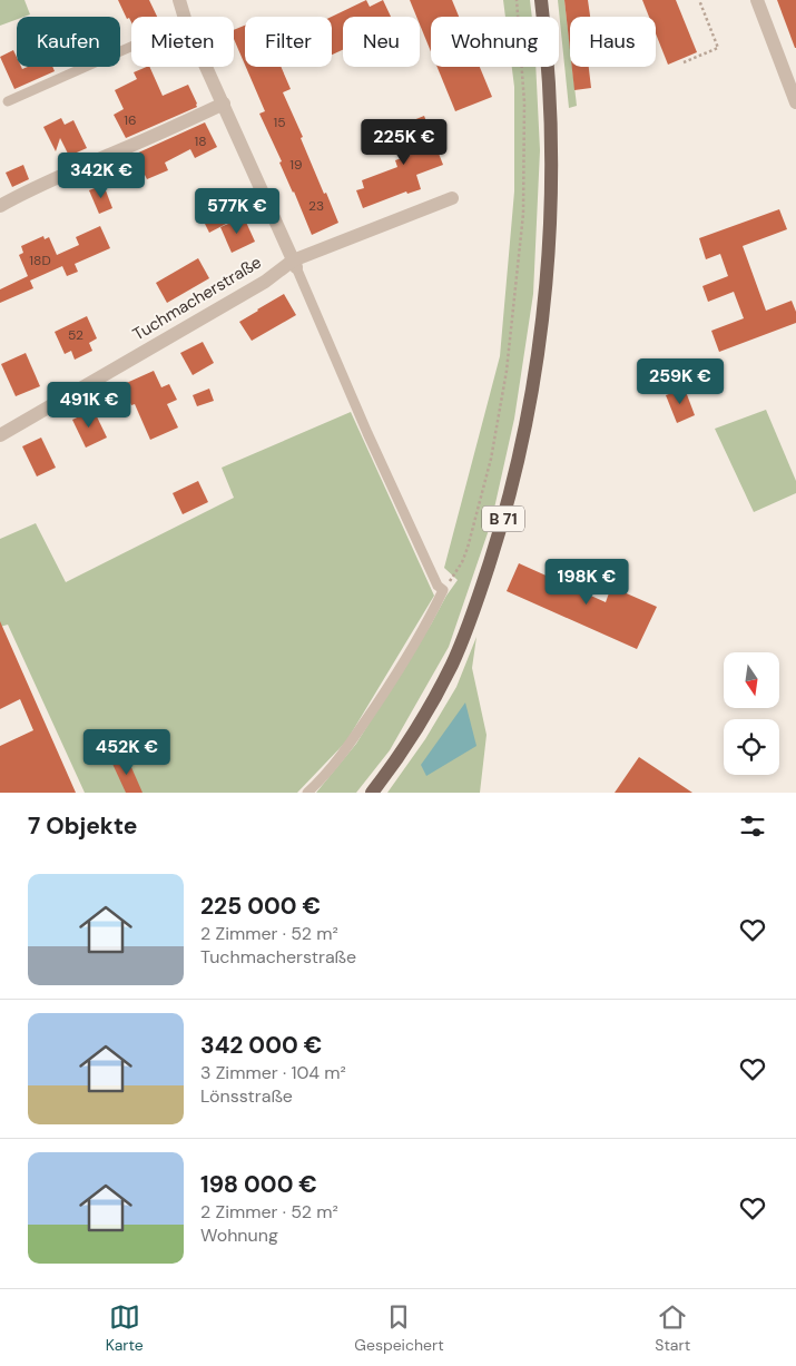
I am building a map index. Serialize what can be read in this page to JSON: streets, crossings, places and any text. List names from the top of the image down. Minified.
{"streets":{"main road":["B 71"],"street":["Tuchmacherstraße"]},"house_numbers":["16","15","18","19","23","18D","52"],"north":"bottom","page":{"chip":["Kaufen","Mieten","Filter","Neu","Wohnung","Haus"],"price":["225K €","342K €","577K €","259K €","491K €","198K €","452K €"],"heading":"7 Objekte","list":[{"name":"225 000 €","note":"2 Zimmer · 52 m² · Tuchmacherstraße"},{"name":"342 000 €","note":"3 Zimmer · 104 m² · Lönsstraße"},{"name":"198 000 €","note":"2 Zimmer · 52 m² · Wohnung"}],"tabs":["Karte","Gespeichert","Start"]}}
